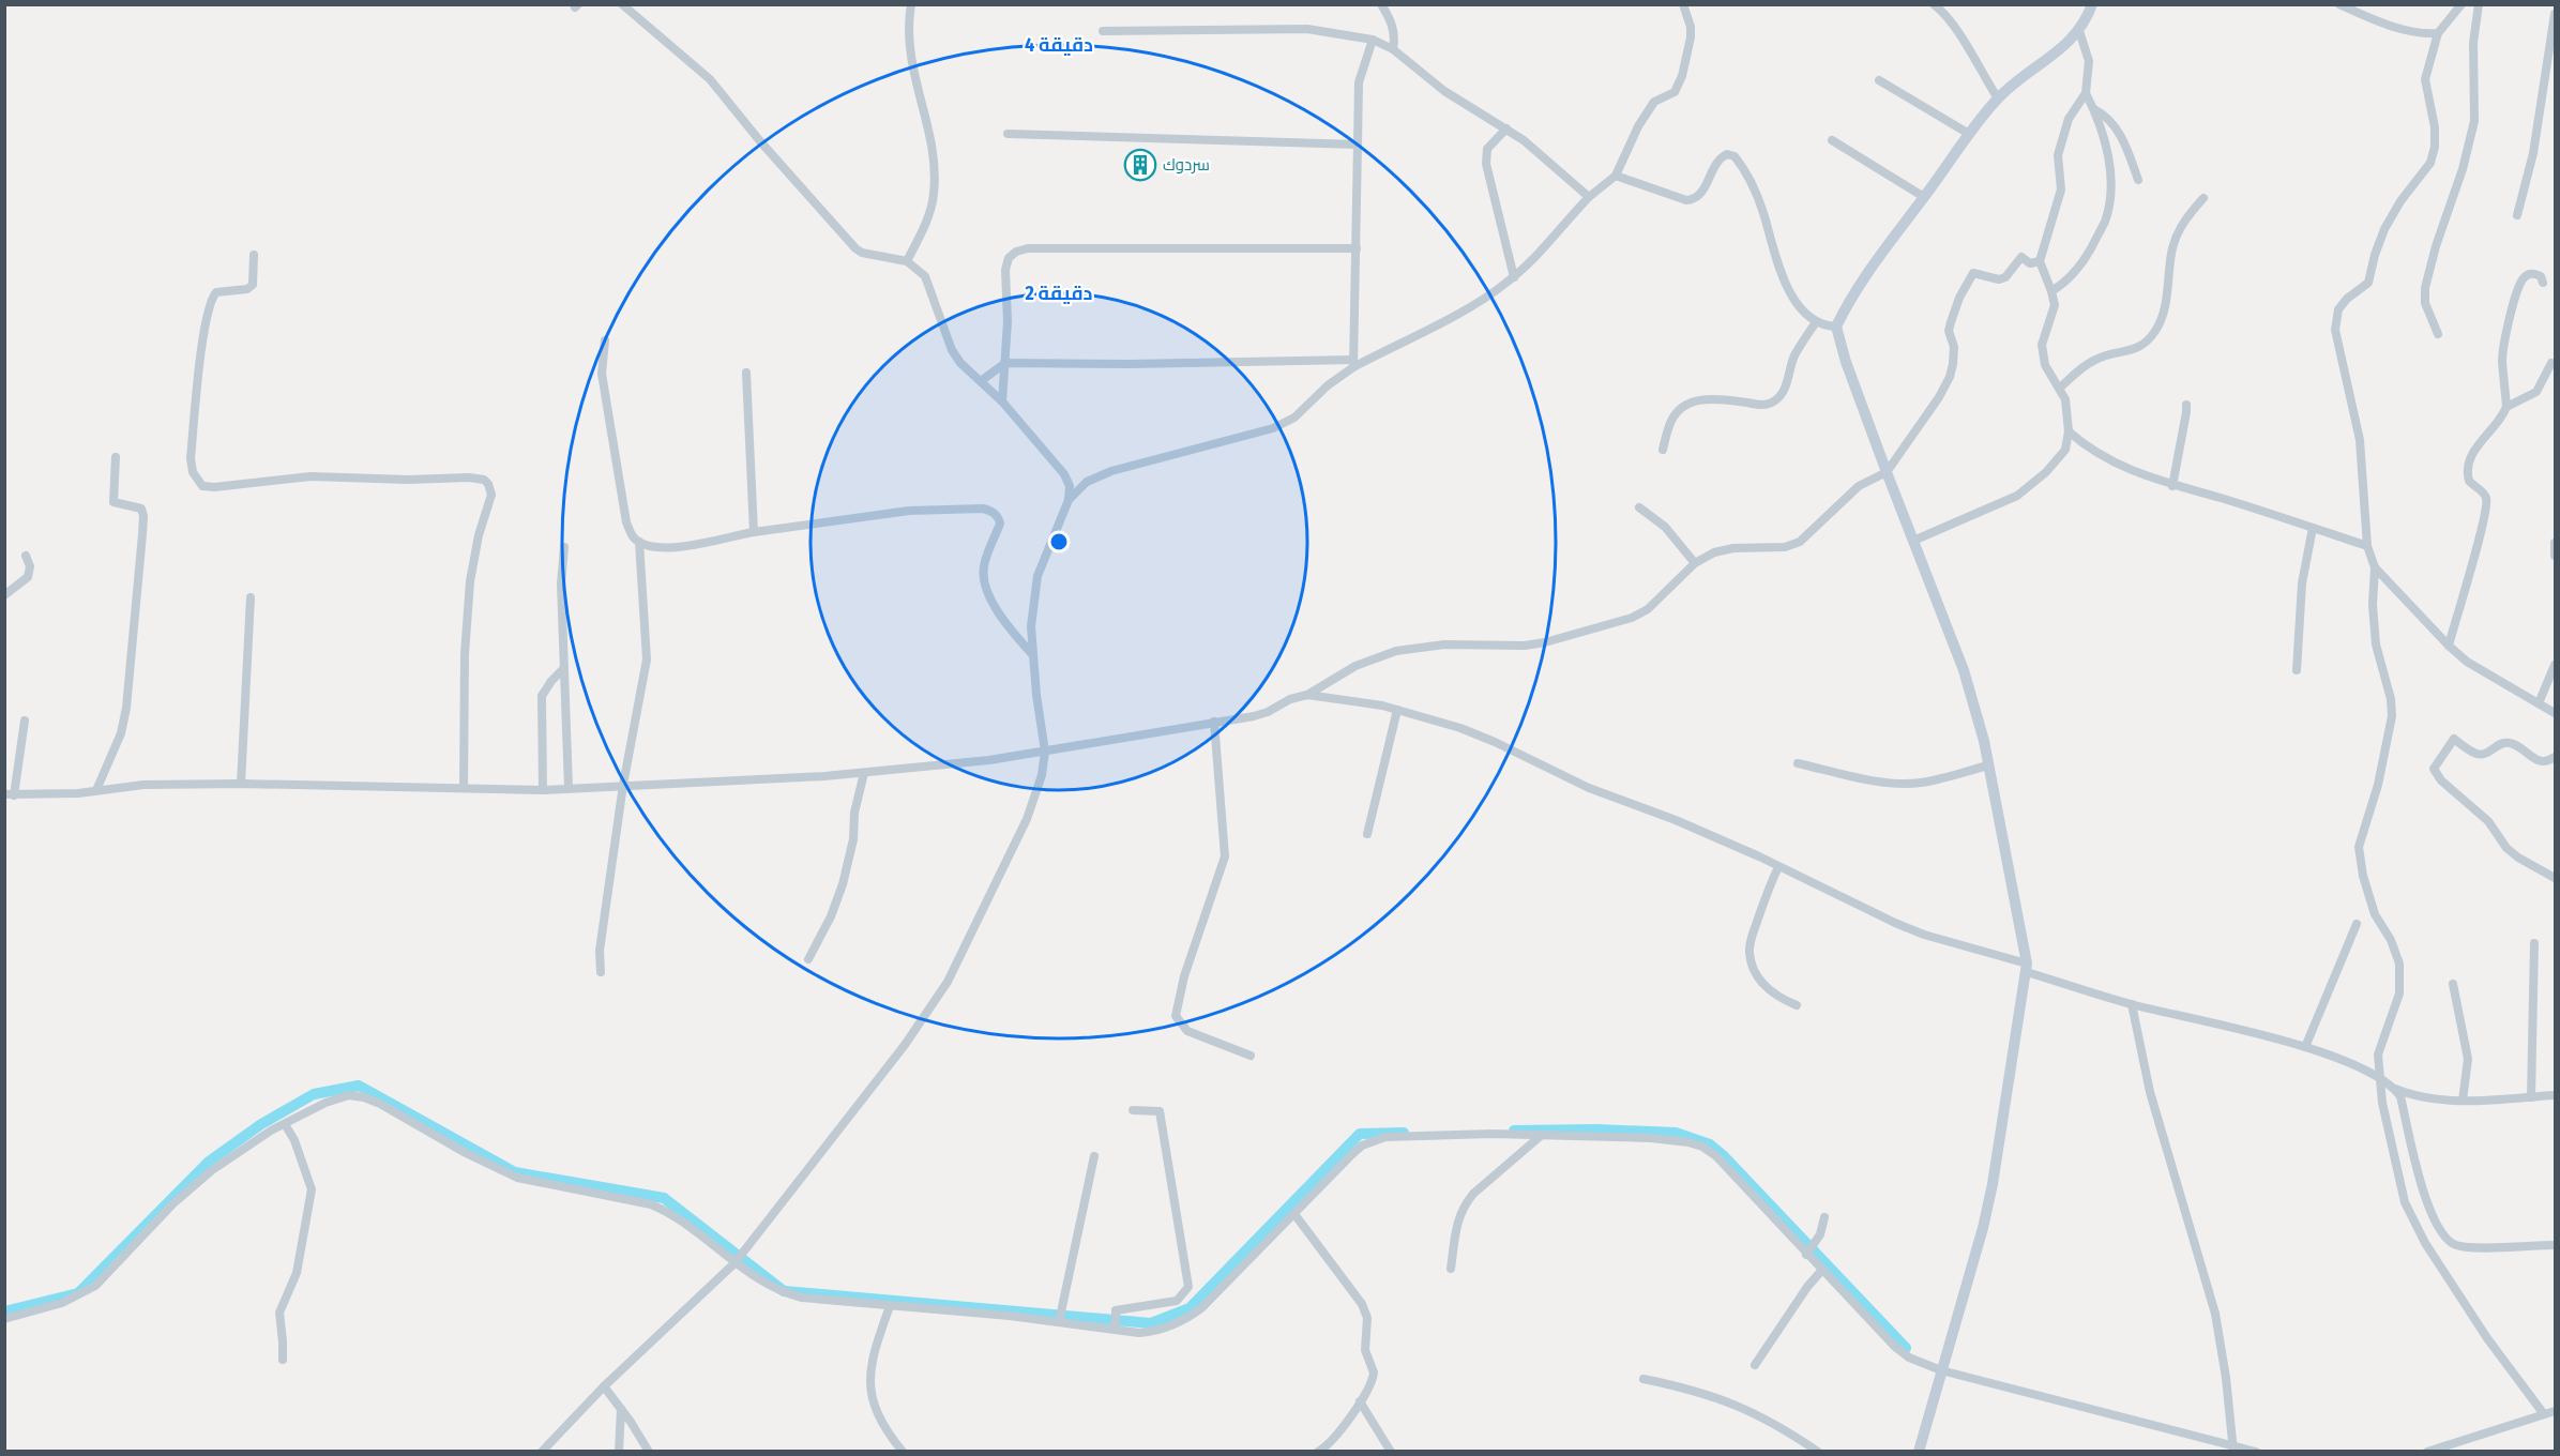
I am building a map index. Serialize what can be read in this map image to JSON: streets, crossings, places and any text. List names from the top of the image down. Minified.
{"places":{"building":["سردوك"]},"rings":["4 دقيقة","2 دقيقة"]}
